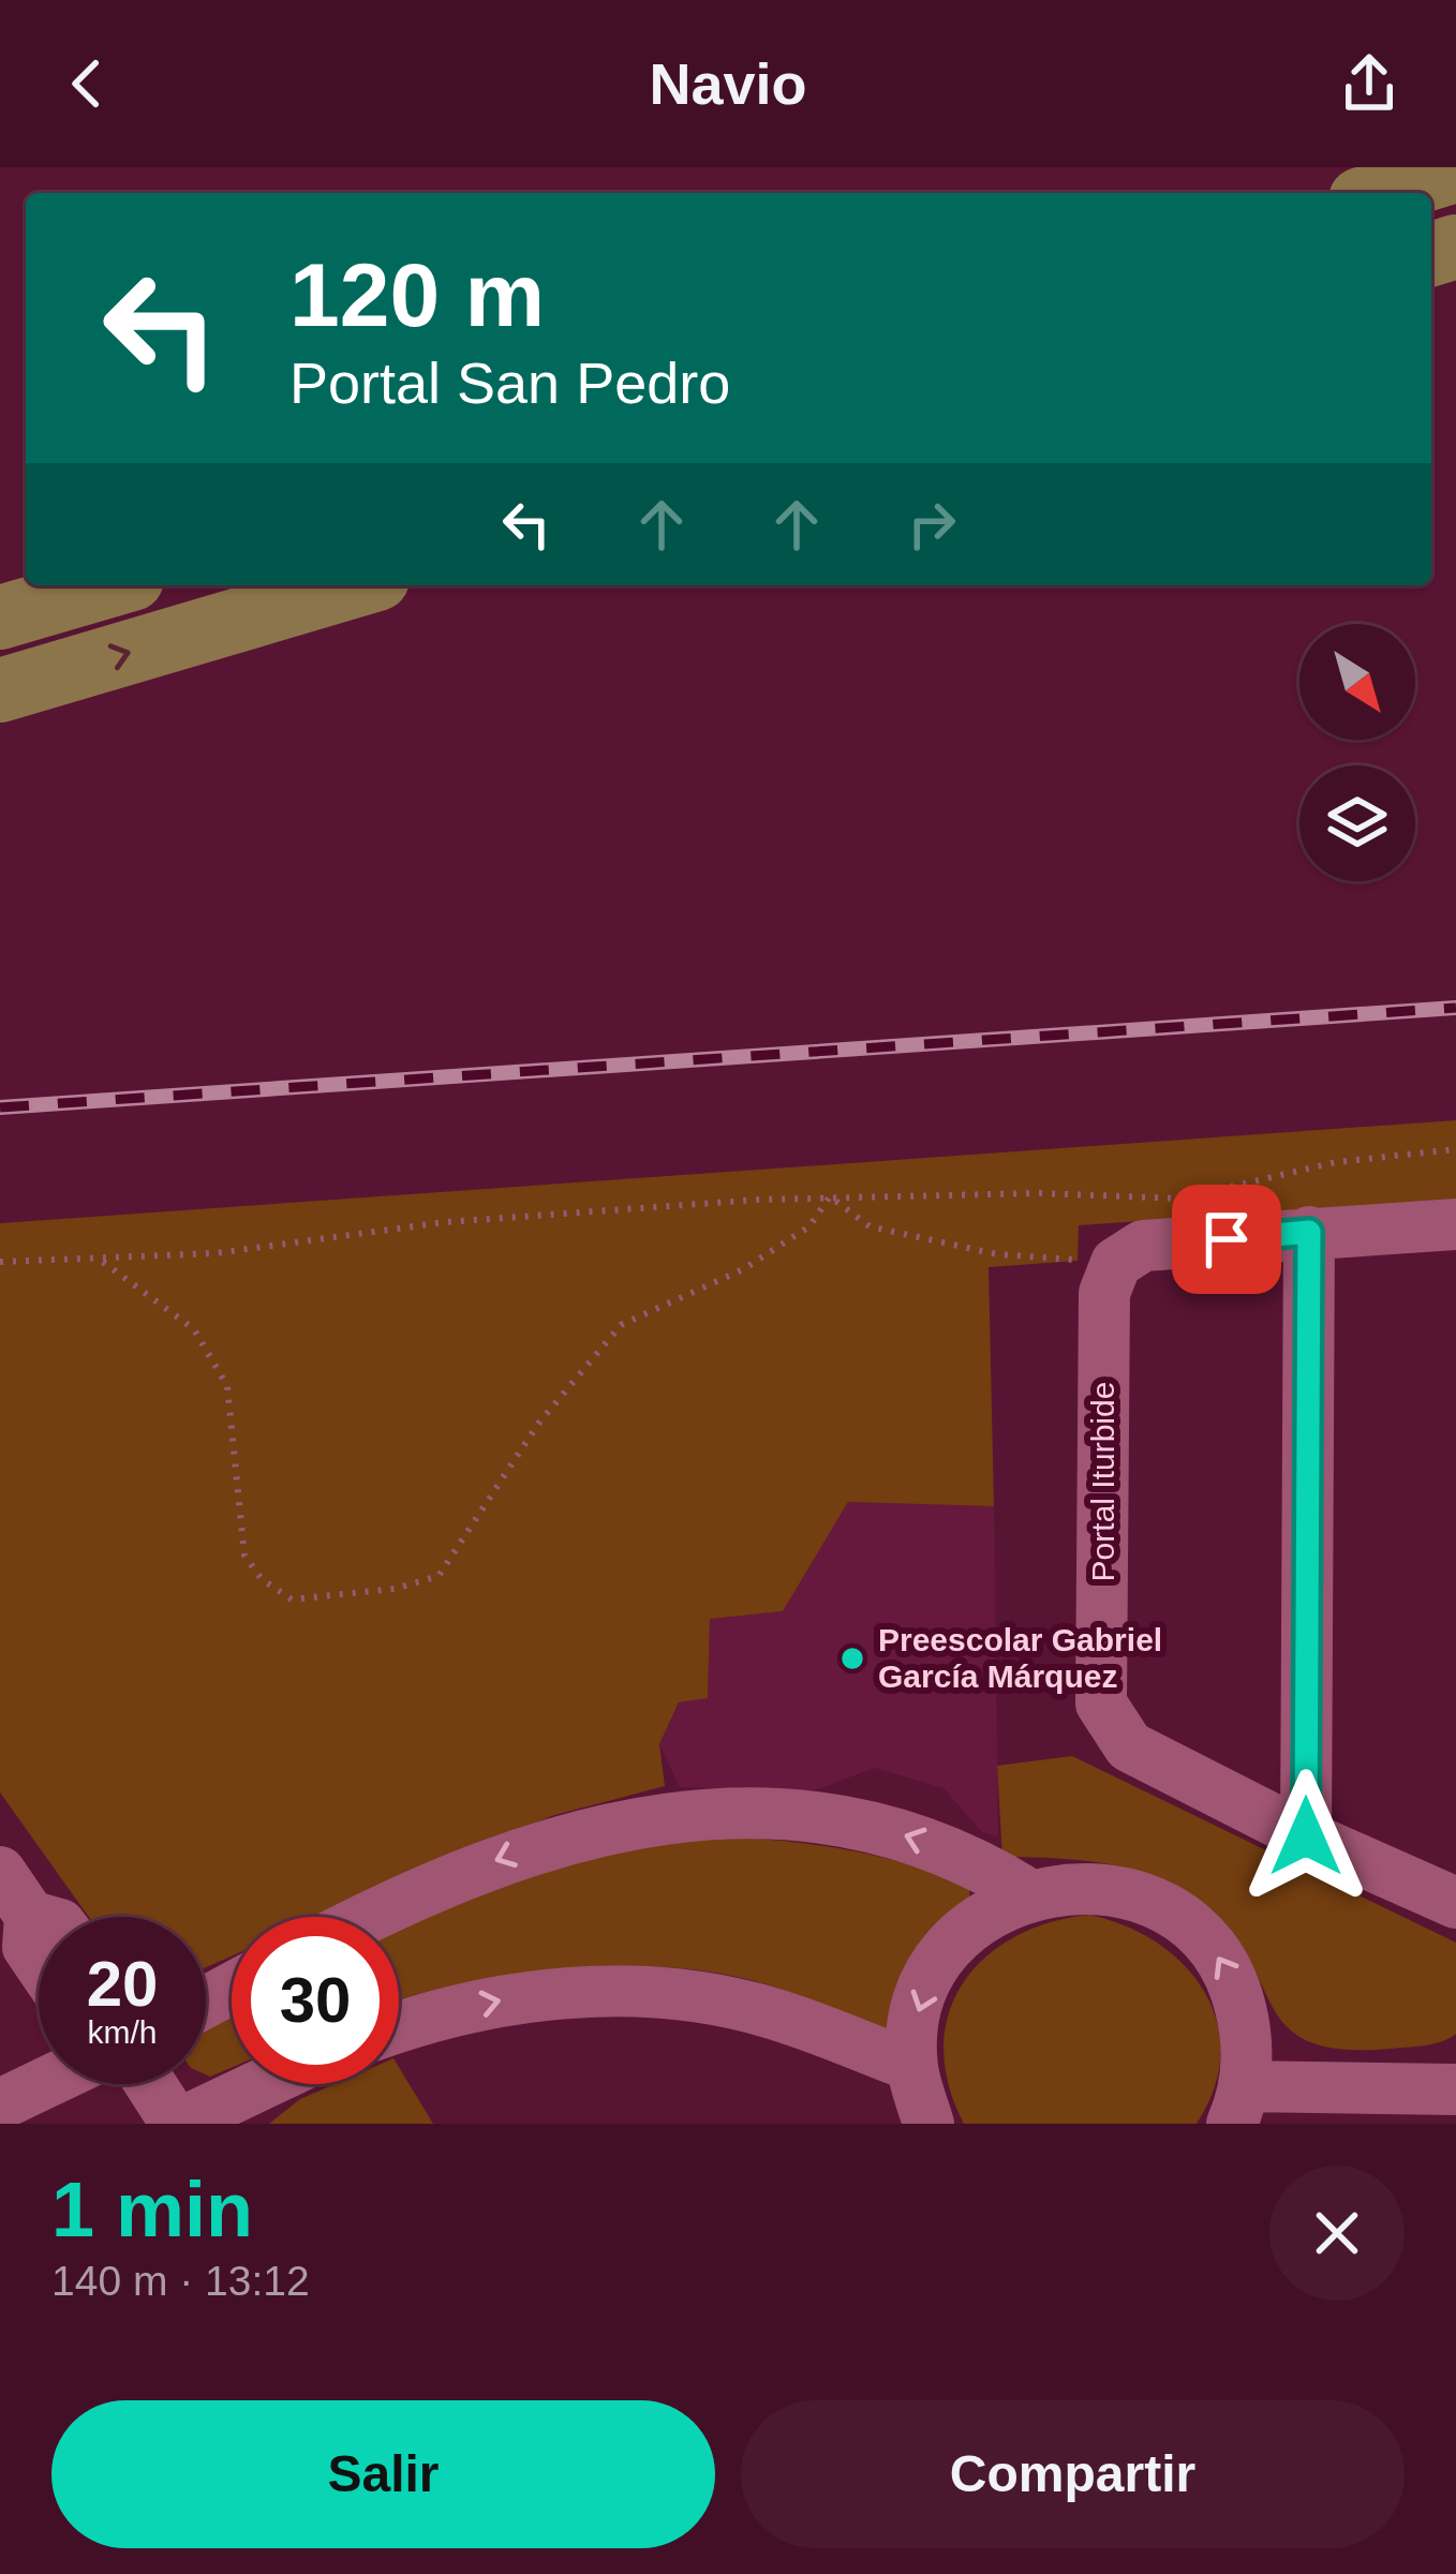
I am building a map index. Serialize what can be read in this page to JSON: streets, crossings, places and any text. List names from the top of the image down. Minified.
{"streets":{"street":["Portal Iturbide"]},"places":["Preescolar Gabriel García Márquez"],"north":"bottom right","page":{"header":"Navio","turn":["120 m","Portal San Pedro"],"speed":"20 km/h","limit":"30","heading":["1 min","140 m · 13:12"],"buttons":["Salir","Compartir"]}}
